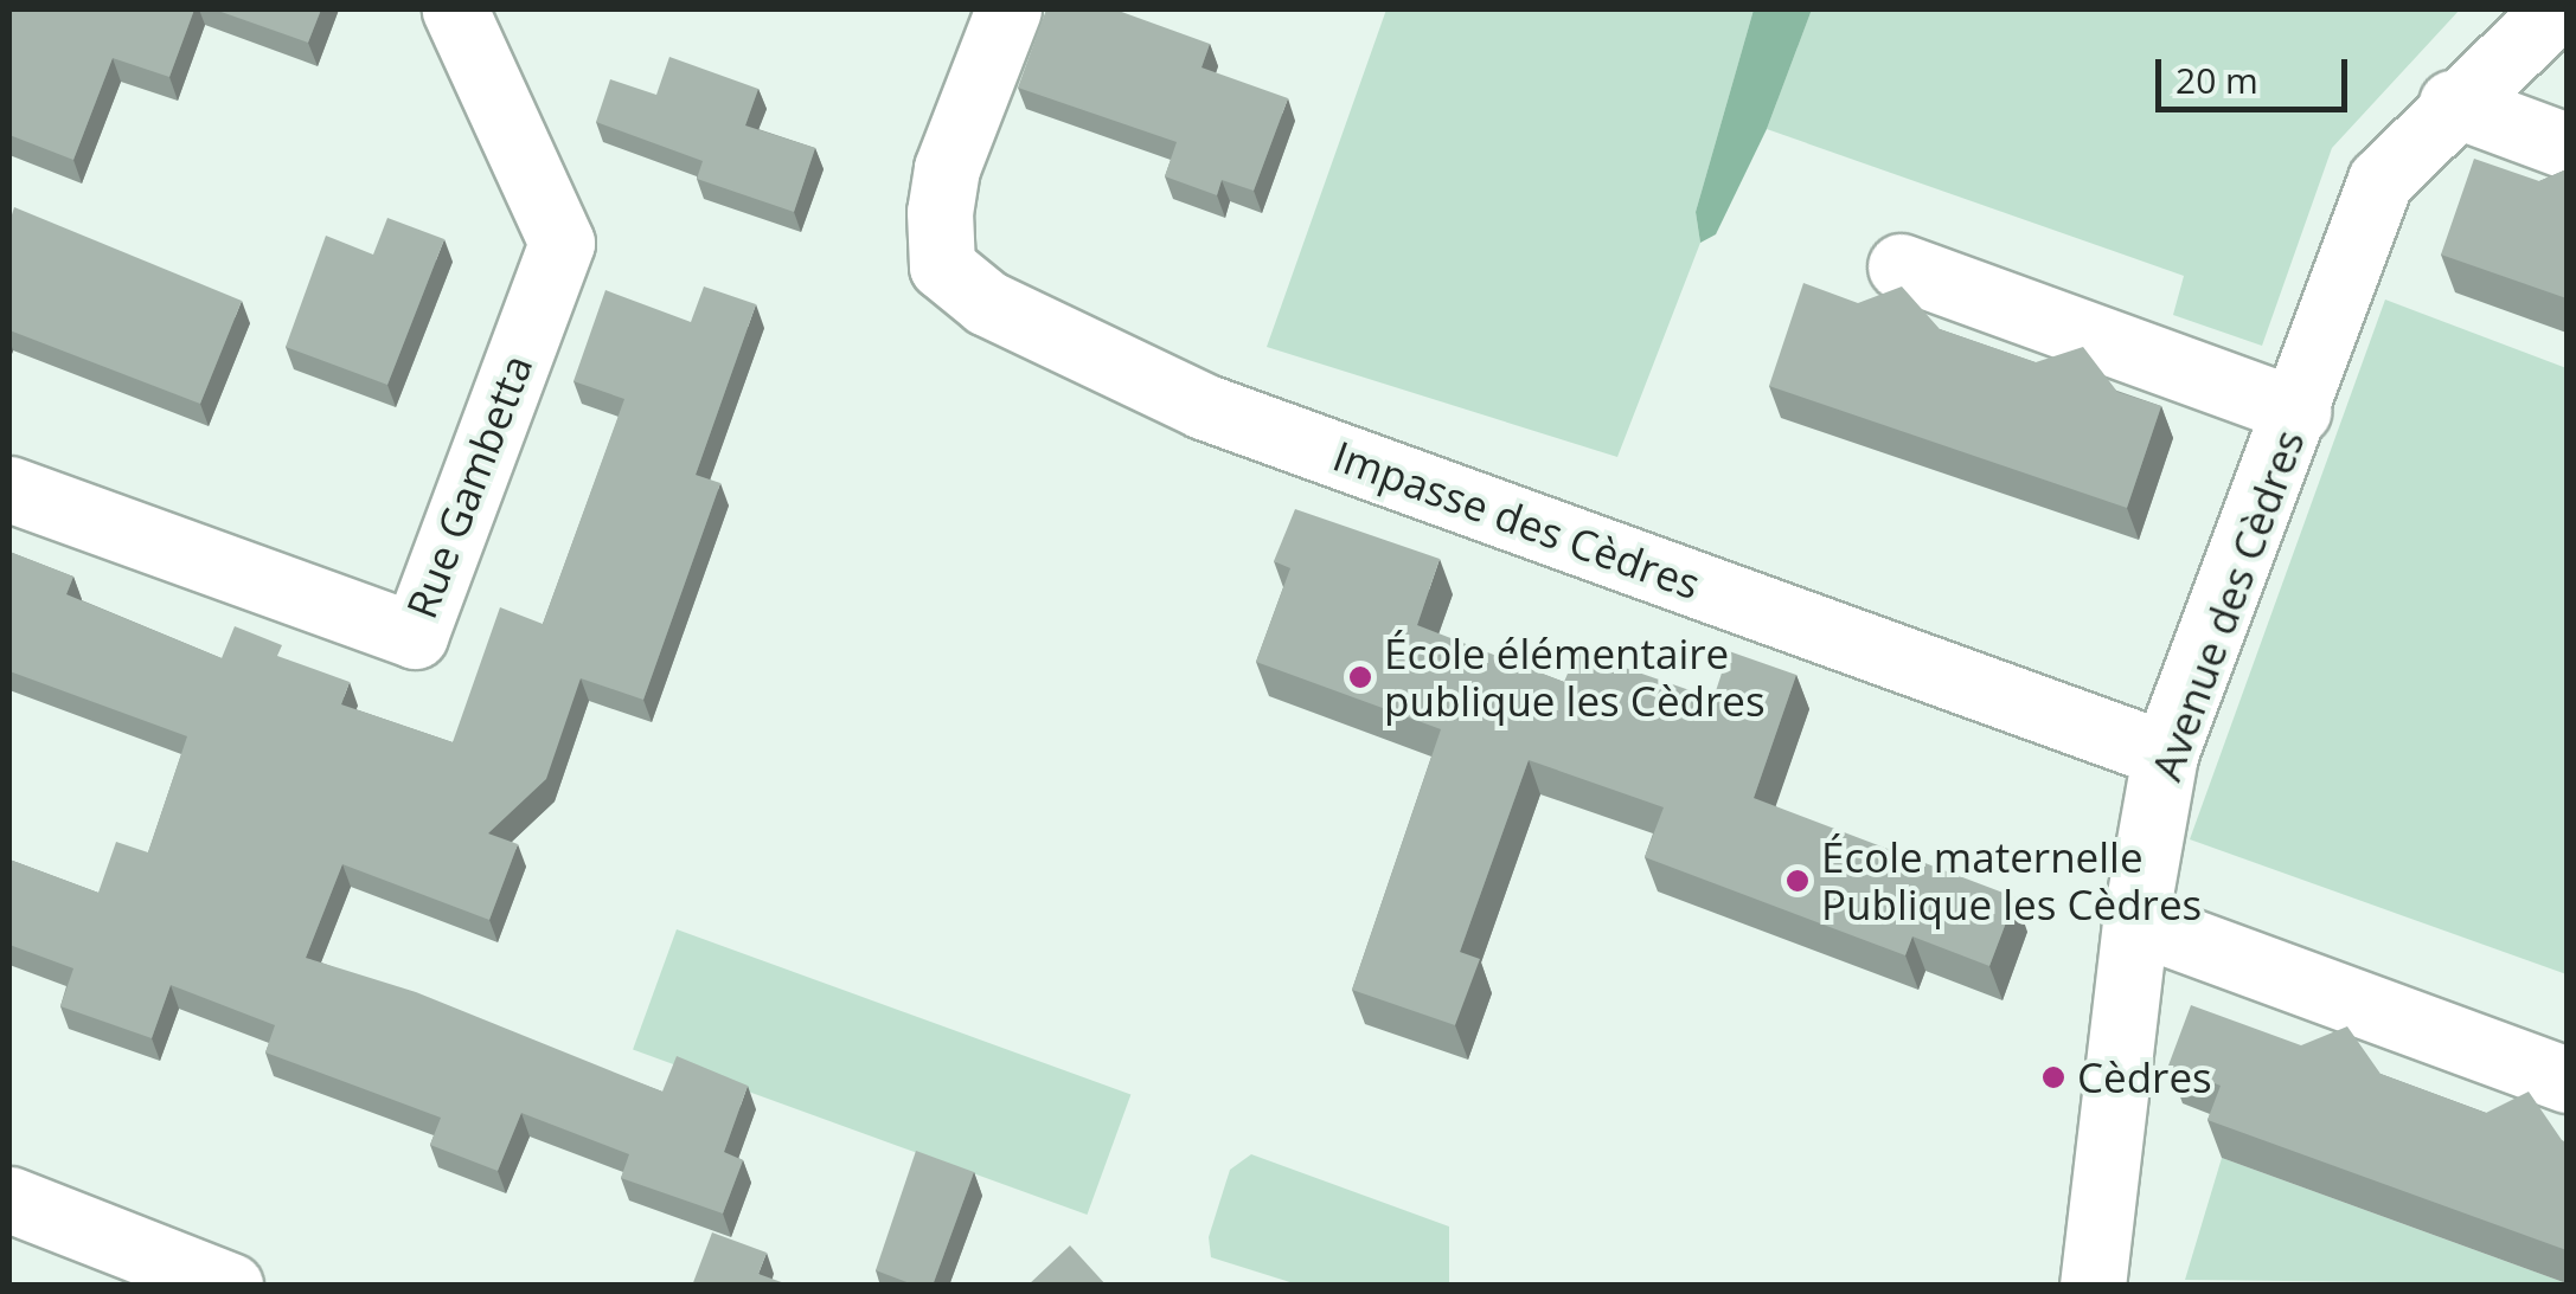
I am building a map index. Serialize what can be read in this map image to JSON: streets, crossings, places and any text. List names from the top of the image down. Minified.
{"streets":{"street":["Rue Gambetta","Impasse des Cèdres","Avenue des Cèdres"]},"crossings":[["Impasse des Cèdres","Avenue des Cèdres"]],"places":["École élémentaire publique les Cèdres","École maternelle Publique les Cèdres","Cèdres"],"scale_bar":"20 m"}
